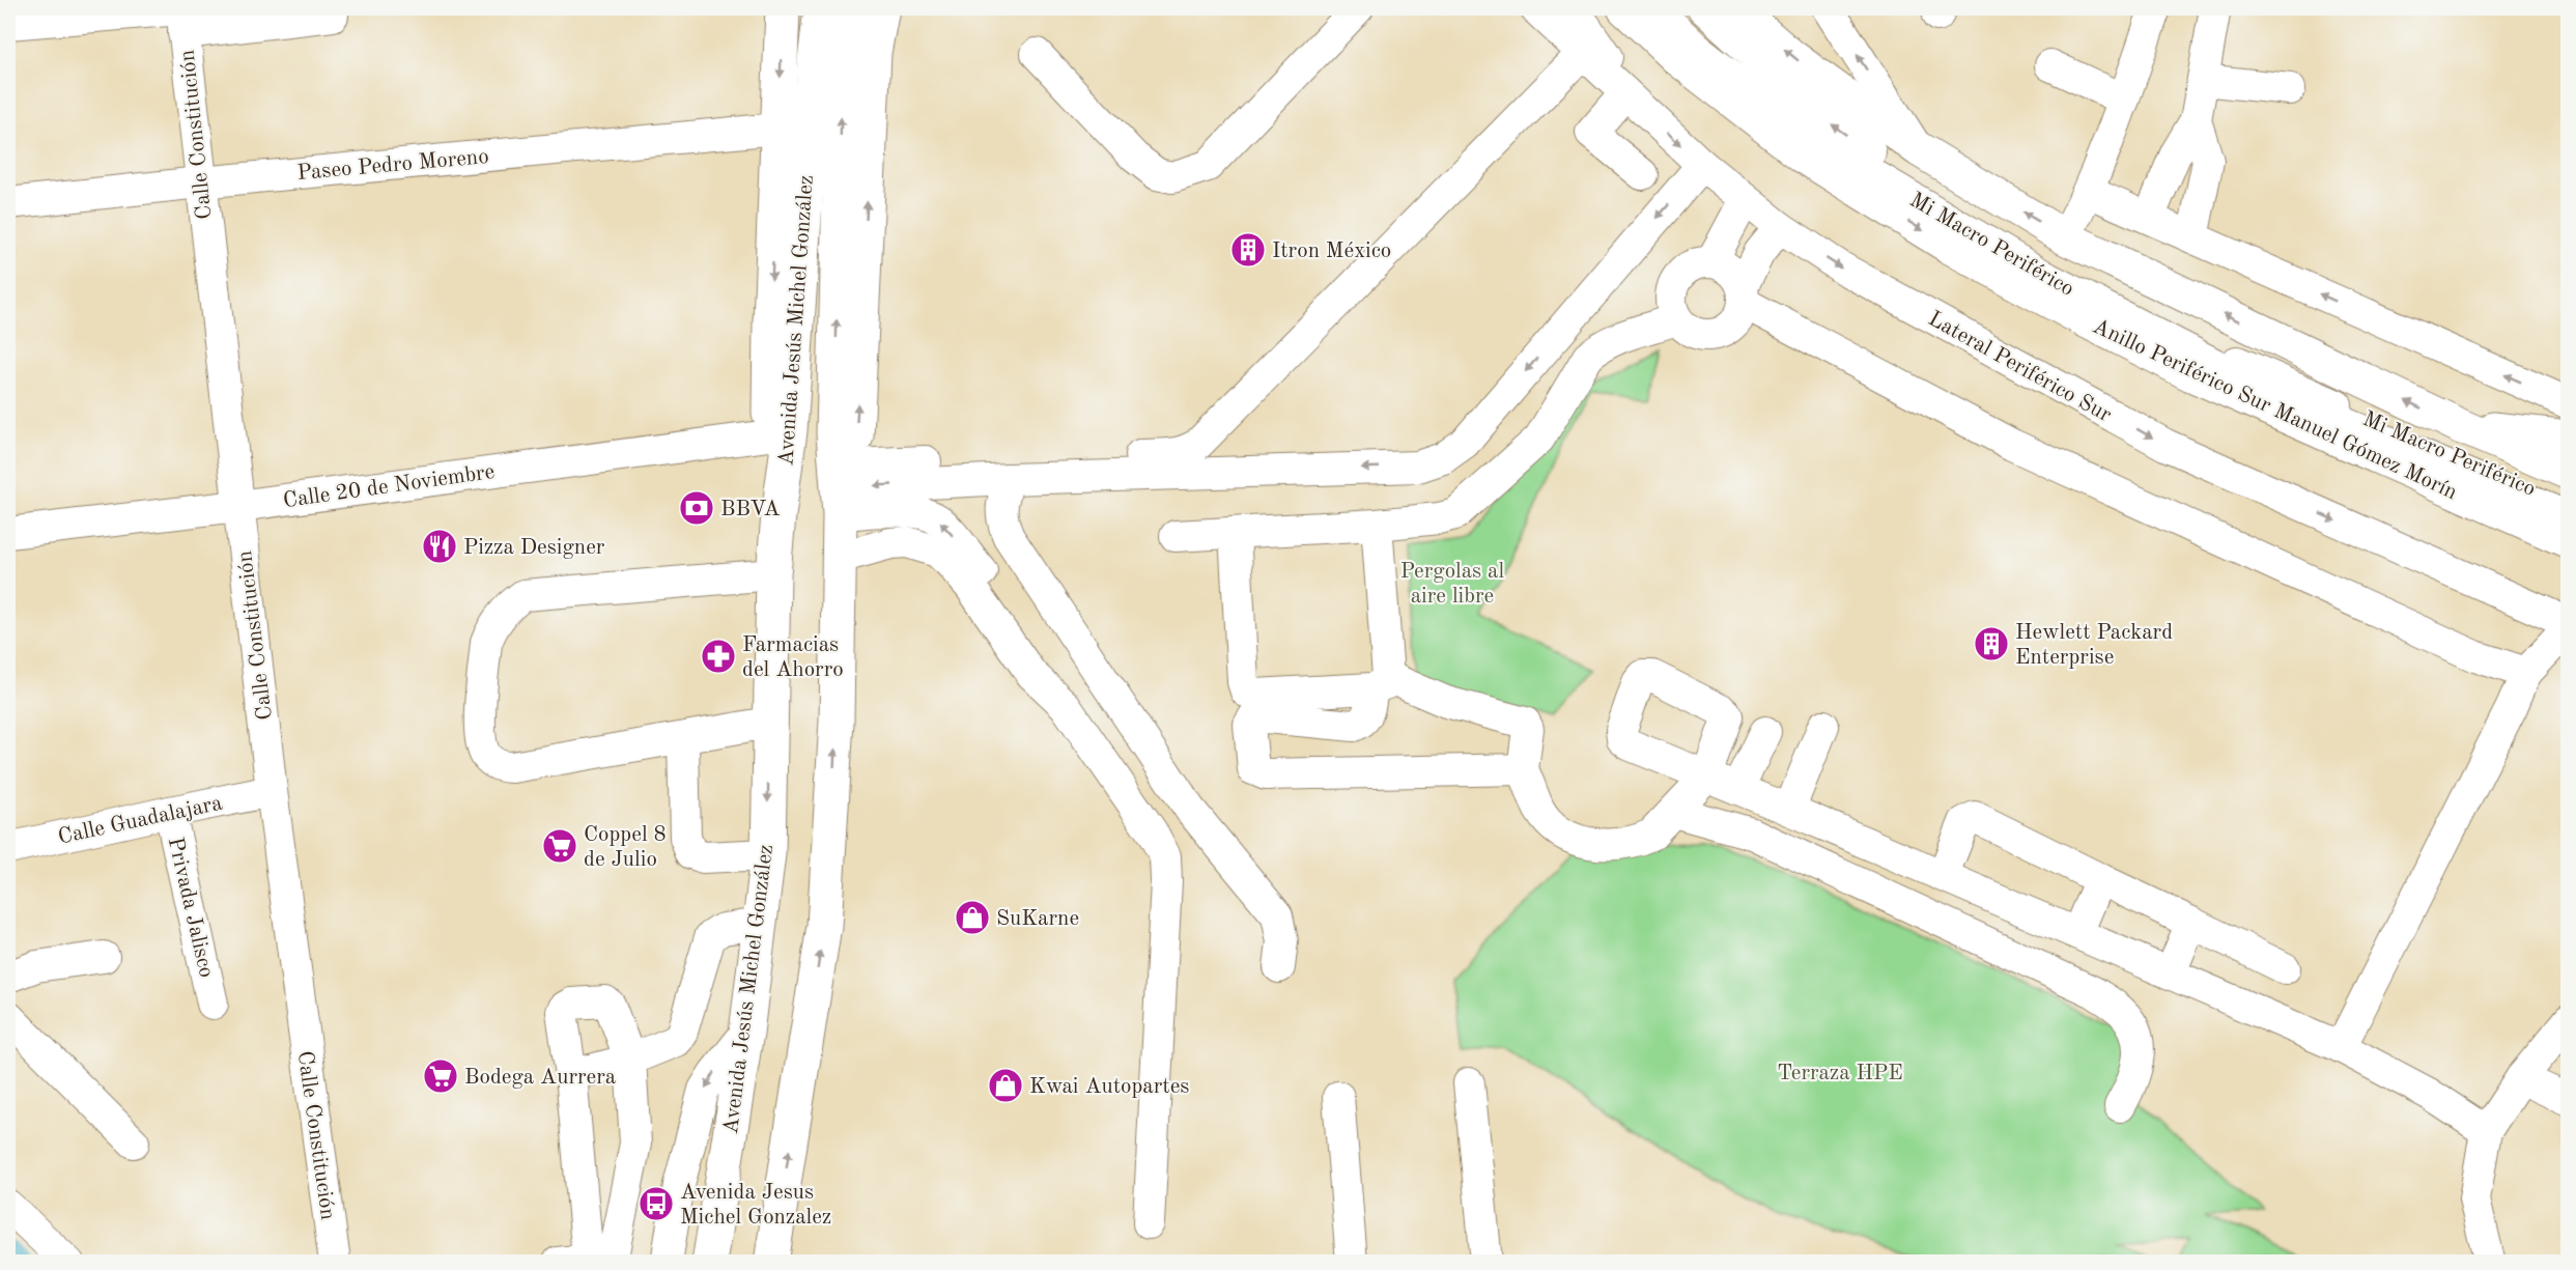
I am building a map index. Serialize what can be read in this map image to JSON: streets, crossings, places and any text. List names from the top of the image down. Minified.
{"streets":{"main road":["Avenida Jesús Michel González","Anillo Periférico Sur Manuel Gómez Morín"],"street":["Calle Constitución","Paseo Pedro Moreno","Mi Macro Periférico","Lateral Periférico Sur","Calle 20 de Noviembre","Calle Guadalajara","Privada Jalisco"]},"crossings":[["Calle Constitución","Paseo Pedro Moreno"],["Calle Constitución","Calle 20 de Noviembre"],["Calle Constitución","Calle Guadalajara"],["Calle Guadalajara","Privada Jalisco"]],"parks":["Pergolas al aire libre","Terraza HPE"],"places":{"building":["Itron México","Hewlett Packard Enterprise"],"bank":["BBVA"],"restaurant":["Pizza Designer"],"pharmacy":["Farmacias del Ahorro"],"supermarket":["Coppel 8 de Julio","Bodega Aurrera"],"shop":["SuKarne","Kwai Autopartes"],"bus stop":["Avenida Jesus Michel Gonzalez"]}}
